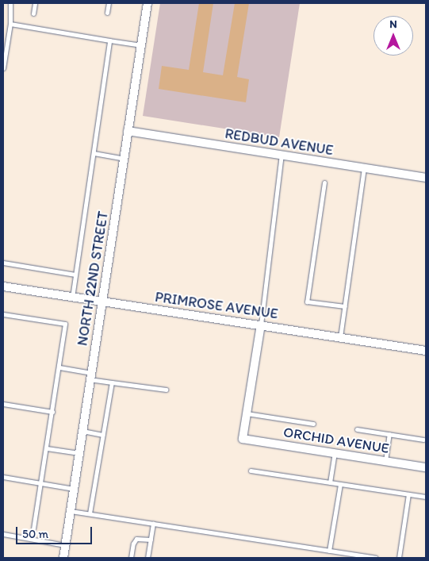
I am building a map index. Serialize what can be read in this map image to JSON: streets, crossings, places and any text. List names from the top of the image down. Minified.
{"streets":{"street":["REDBUD AVENUE","NORTH 22ND STREET","PRIMROSE AVENUE","ORCHID AVENUE"]},"crossings":[["REDBUD AVENUE","NORTH 22ND STREET"],["NORTH 22ND STREET","PRIMROSE AVENUE"]],"scale_bar":"50 m","north":"top"}
